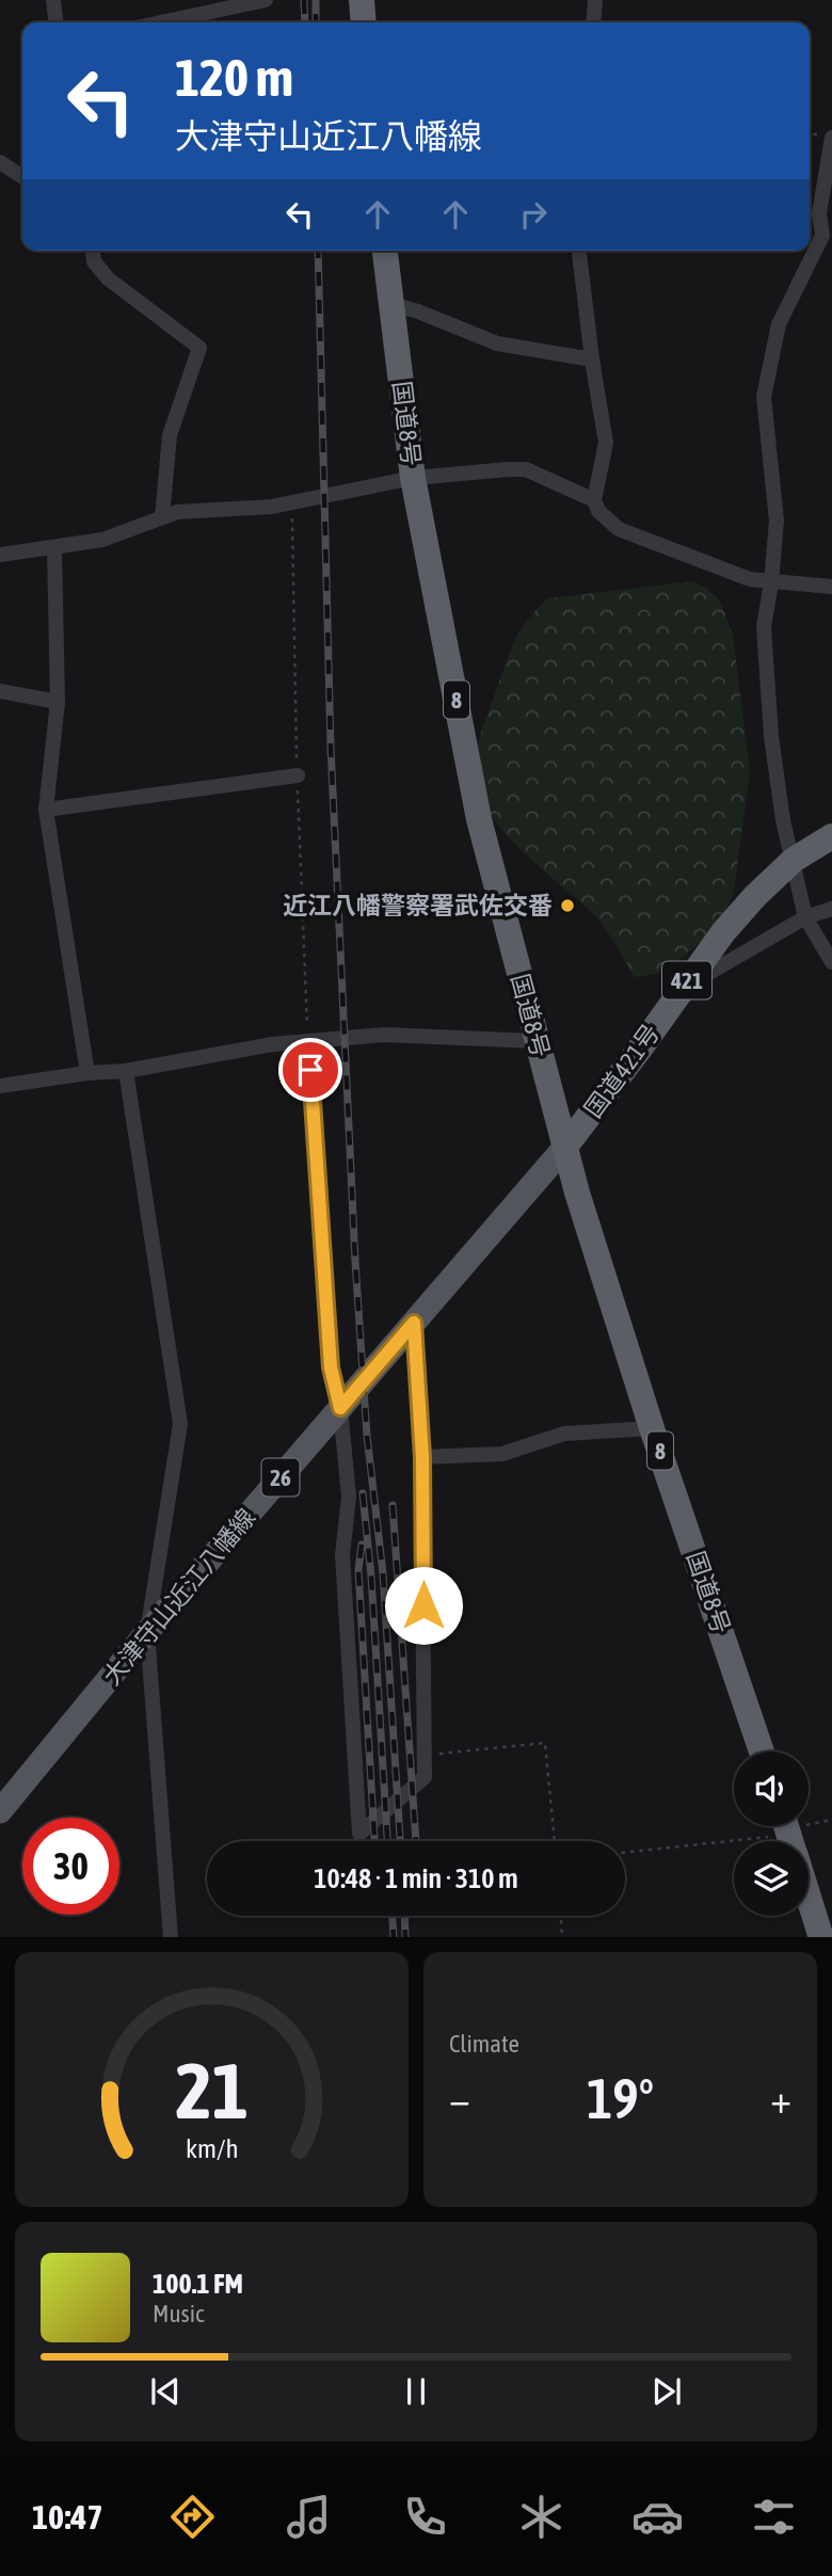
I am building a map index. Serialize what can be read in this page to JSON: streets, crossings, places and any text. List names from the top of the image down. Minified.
{"streets":{"highway":["国道8号","8","421","国道421号"],"main road":["26","大津守山近江八幡線"]},"crossings":[["国道8号","国道421号"],["国道8号","大津守山近江八幡線"],["国道421号","大津守山近江八幡線"]],"places":["近江八幡警察署武佐交番"],"page":{"turn":["120 m","大津守山近江八幡線"],"limit":"30","trip":"10:48 · 1 min · 310 m","tile":"Climate","heat":["−","19°","+"],"song":["100.1 FM","Music"],"tabs":"10:47","gauge":["21","km/h"]}}
